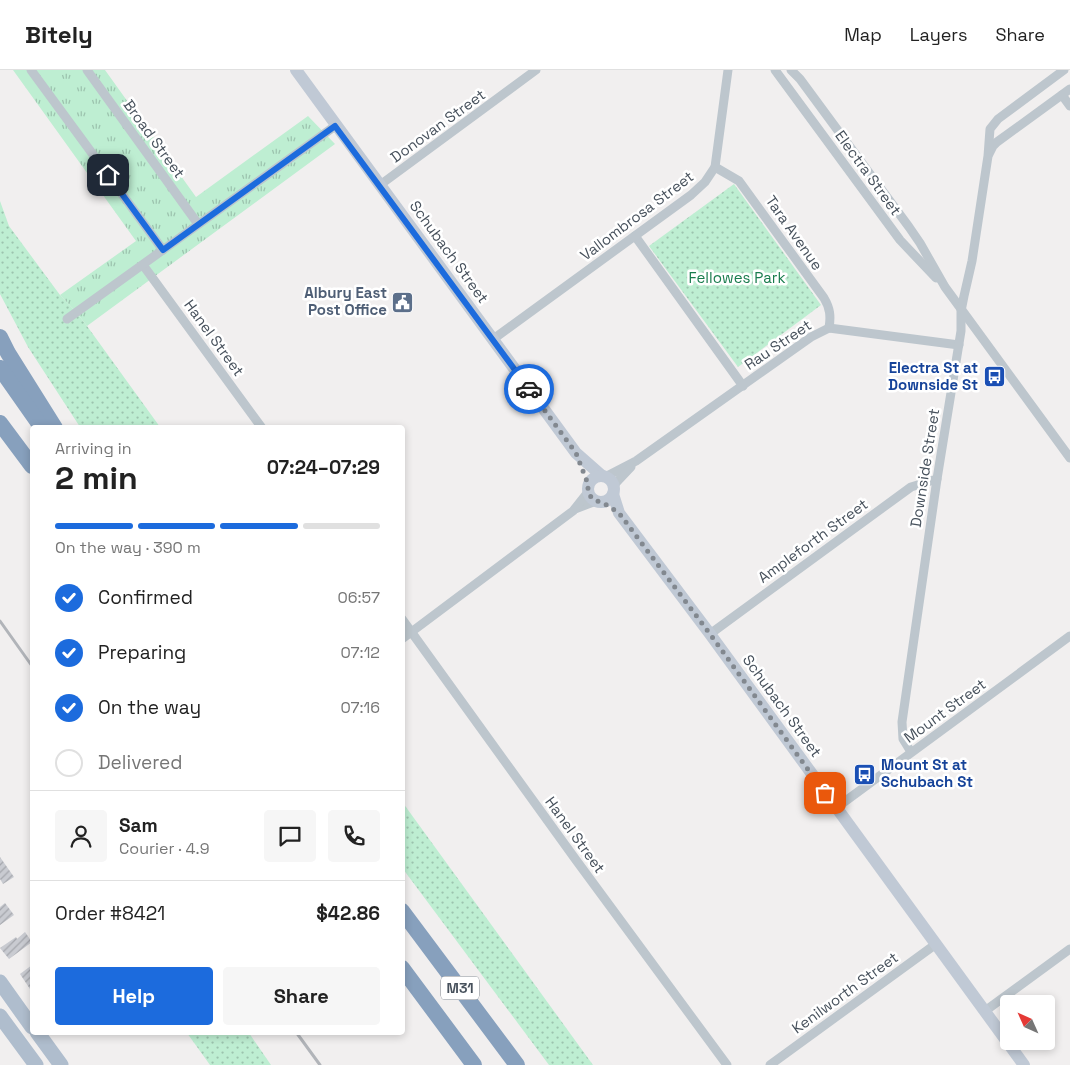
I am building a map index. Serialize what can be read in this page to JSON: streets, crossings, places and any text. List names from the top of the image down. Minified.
{"streets":{"highway":["M31"],"street":["Donovan Street","Broad Street","Electra Street","Vallombrosa Street","Tara Avenue","Schubach Street","Hanel Street","Rau Street","Downside Street","Ampleforth Street","Mount Street","Kenilworth Street"]},"crossings":[["Donovan Street","Schubach Street"],["Electra Street","Downside Street"],["Vallombrosa Street","Tara Avenue"],["Vallombrosa Street","Schubach Street"],["Tara Avenue","Rau Street"],["Schubach Street","Rau Street"],["Schubach Street","Ampleforth Street"],["Schubach Street","Mount Street"],["Schubach Street","Kenilworth Street"],["Hanel Street","Rau Street"],["Rau Street","Downside Street"],["Downside Street","Ampleforth Street"],["Downside Street","Mount Street"]],"parks":["Fellowes Park"],"places":{"public building":["Albury East Post Office"],"bus stop":["Electra St at Downside St","Mount St at Schubach St"]},"north":"top left","page":{"header":"Bitely","nav":["Map","Layers","Share"],"heading":["2 min","Arriving in","07:24–07:29"],"panel":["Sam","Courier · 4.9","Order #8421","$42.86"],"bar":"On the way · 390 m","list":[["Confirmed","06:57"],["Preparing","07:12"],["On the way","07:16"],"Delivered"],"buttons":["Help","Share"]}}
